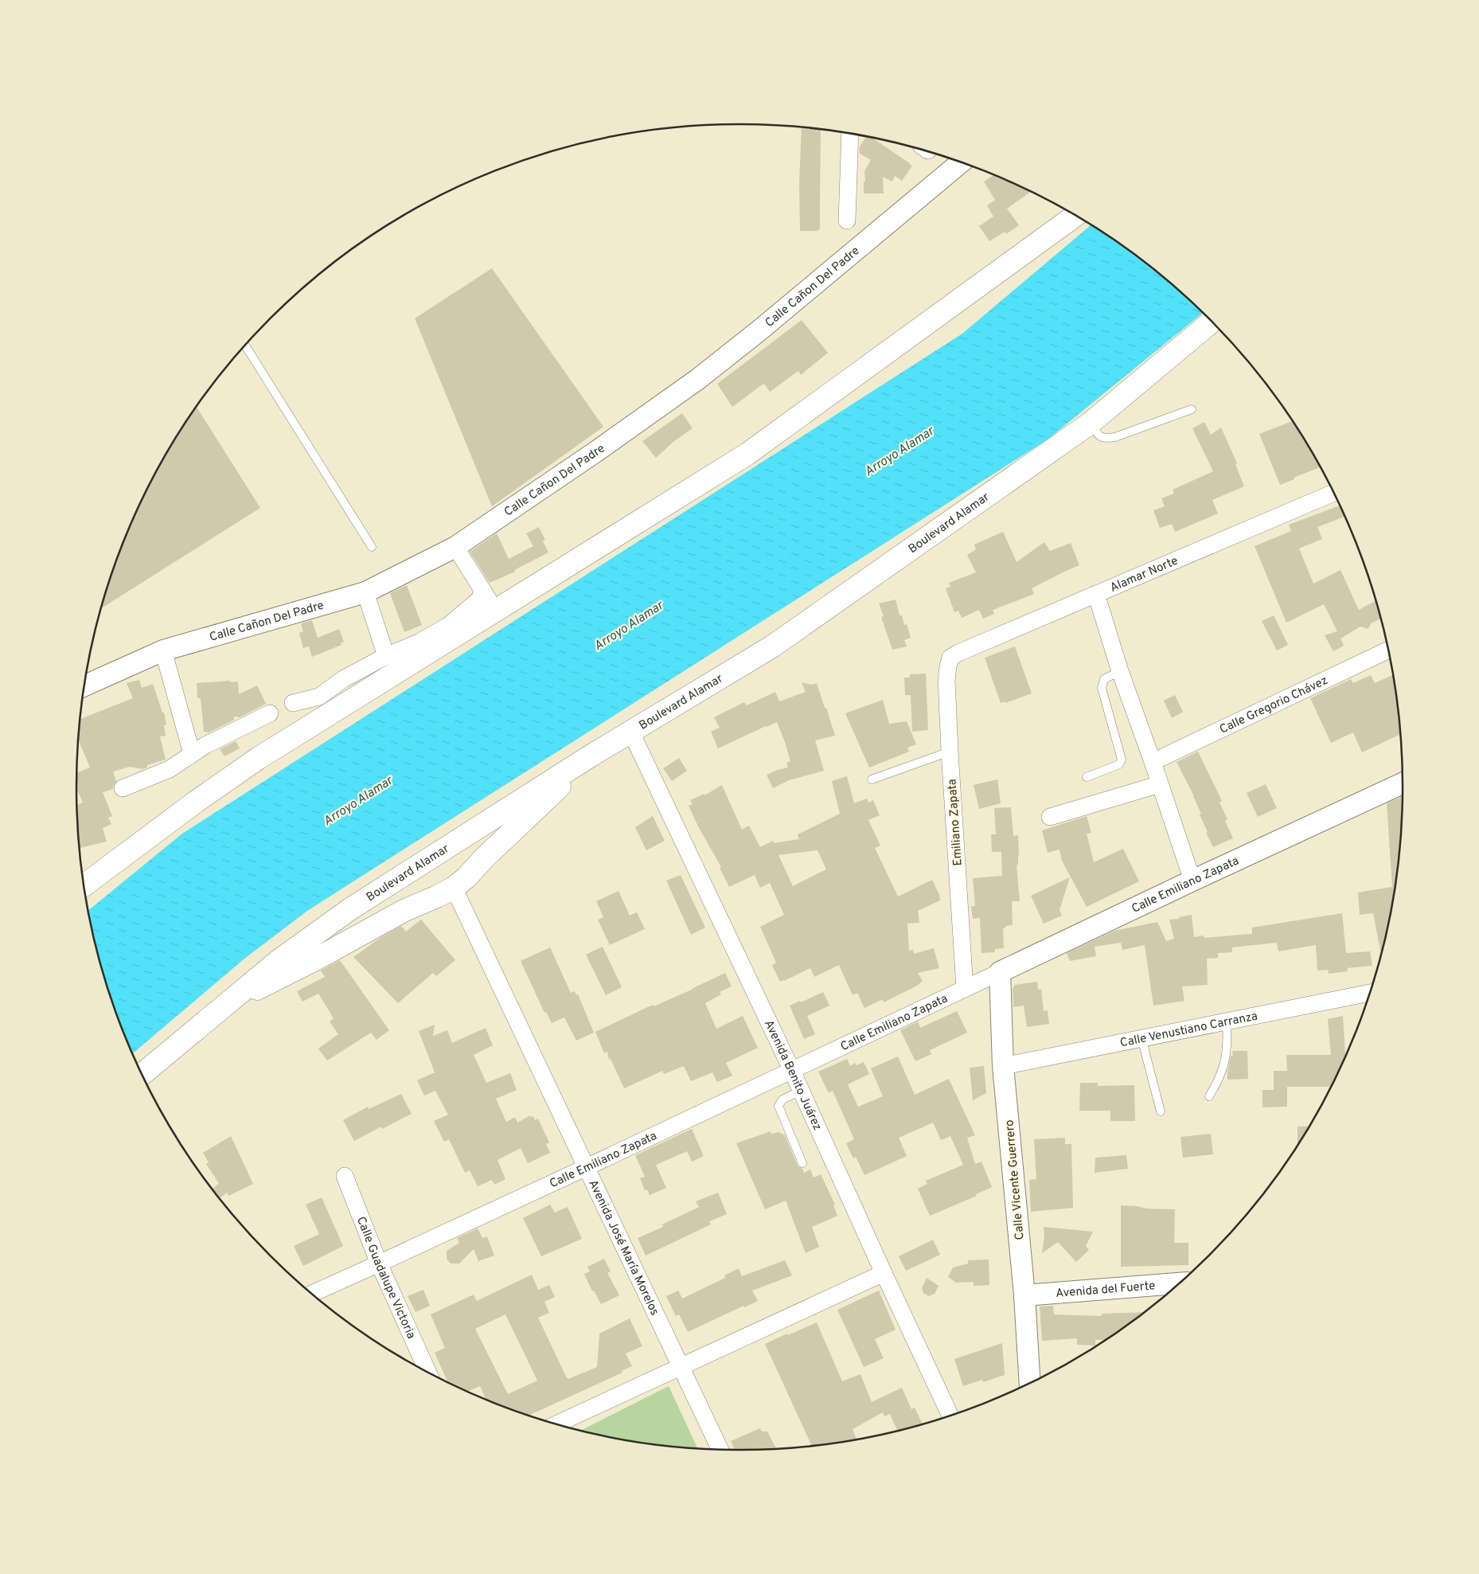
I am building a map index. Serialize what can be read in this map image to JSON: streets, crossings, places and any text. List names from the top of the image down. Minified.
{"streets":{"highway":["Boulevard Alamar"],"street":["Calle Cañon Del Padre","Alamar Norte","Calle Gregorio Chávez","Emiliano Zapata","Calle Emiliano Zapata","Calle Venustiano Carranza","Avenida Benito Juárez","Calle Vicente Guerrero","Avenida José María Morelos","Calle Guadalupe Victoria","Avenida del Fuerte"]},"crossings":[["Boulevard Alamar","Avenida Benito Juárez"],["Alamar Norte","Emiliano Zapata"],["Emiliano Zapata","Calle Emiliano Zapata"],["Calle Emiliano Zapata","Avenida Benito Juárez"],["Calle Emiliano Zapata","Calle Vicente Guerrero"],["Calle Emiliano Zapata","Avenida José María Morelos"],["Calle Emiliano Zapata","Calle Guadalupe Victoria"],["Calle Venustiano Carranza","Calle Vicente Guerrero"],["Calle Vicente Guerrero","Avenida del Fuerte"]],"water":["Arroyo Alamar"]}
